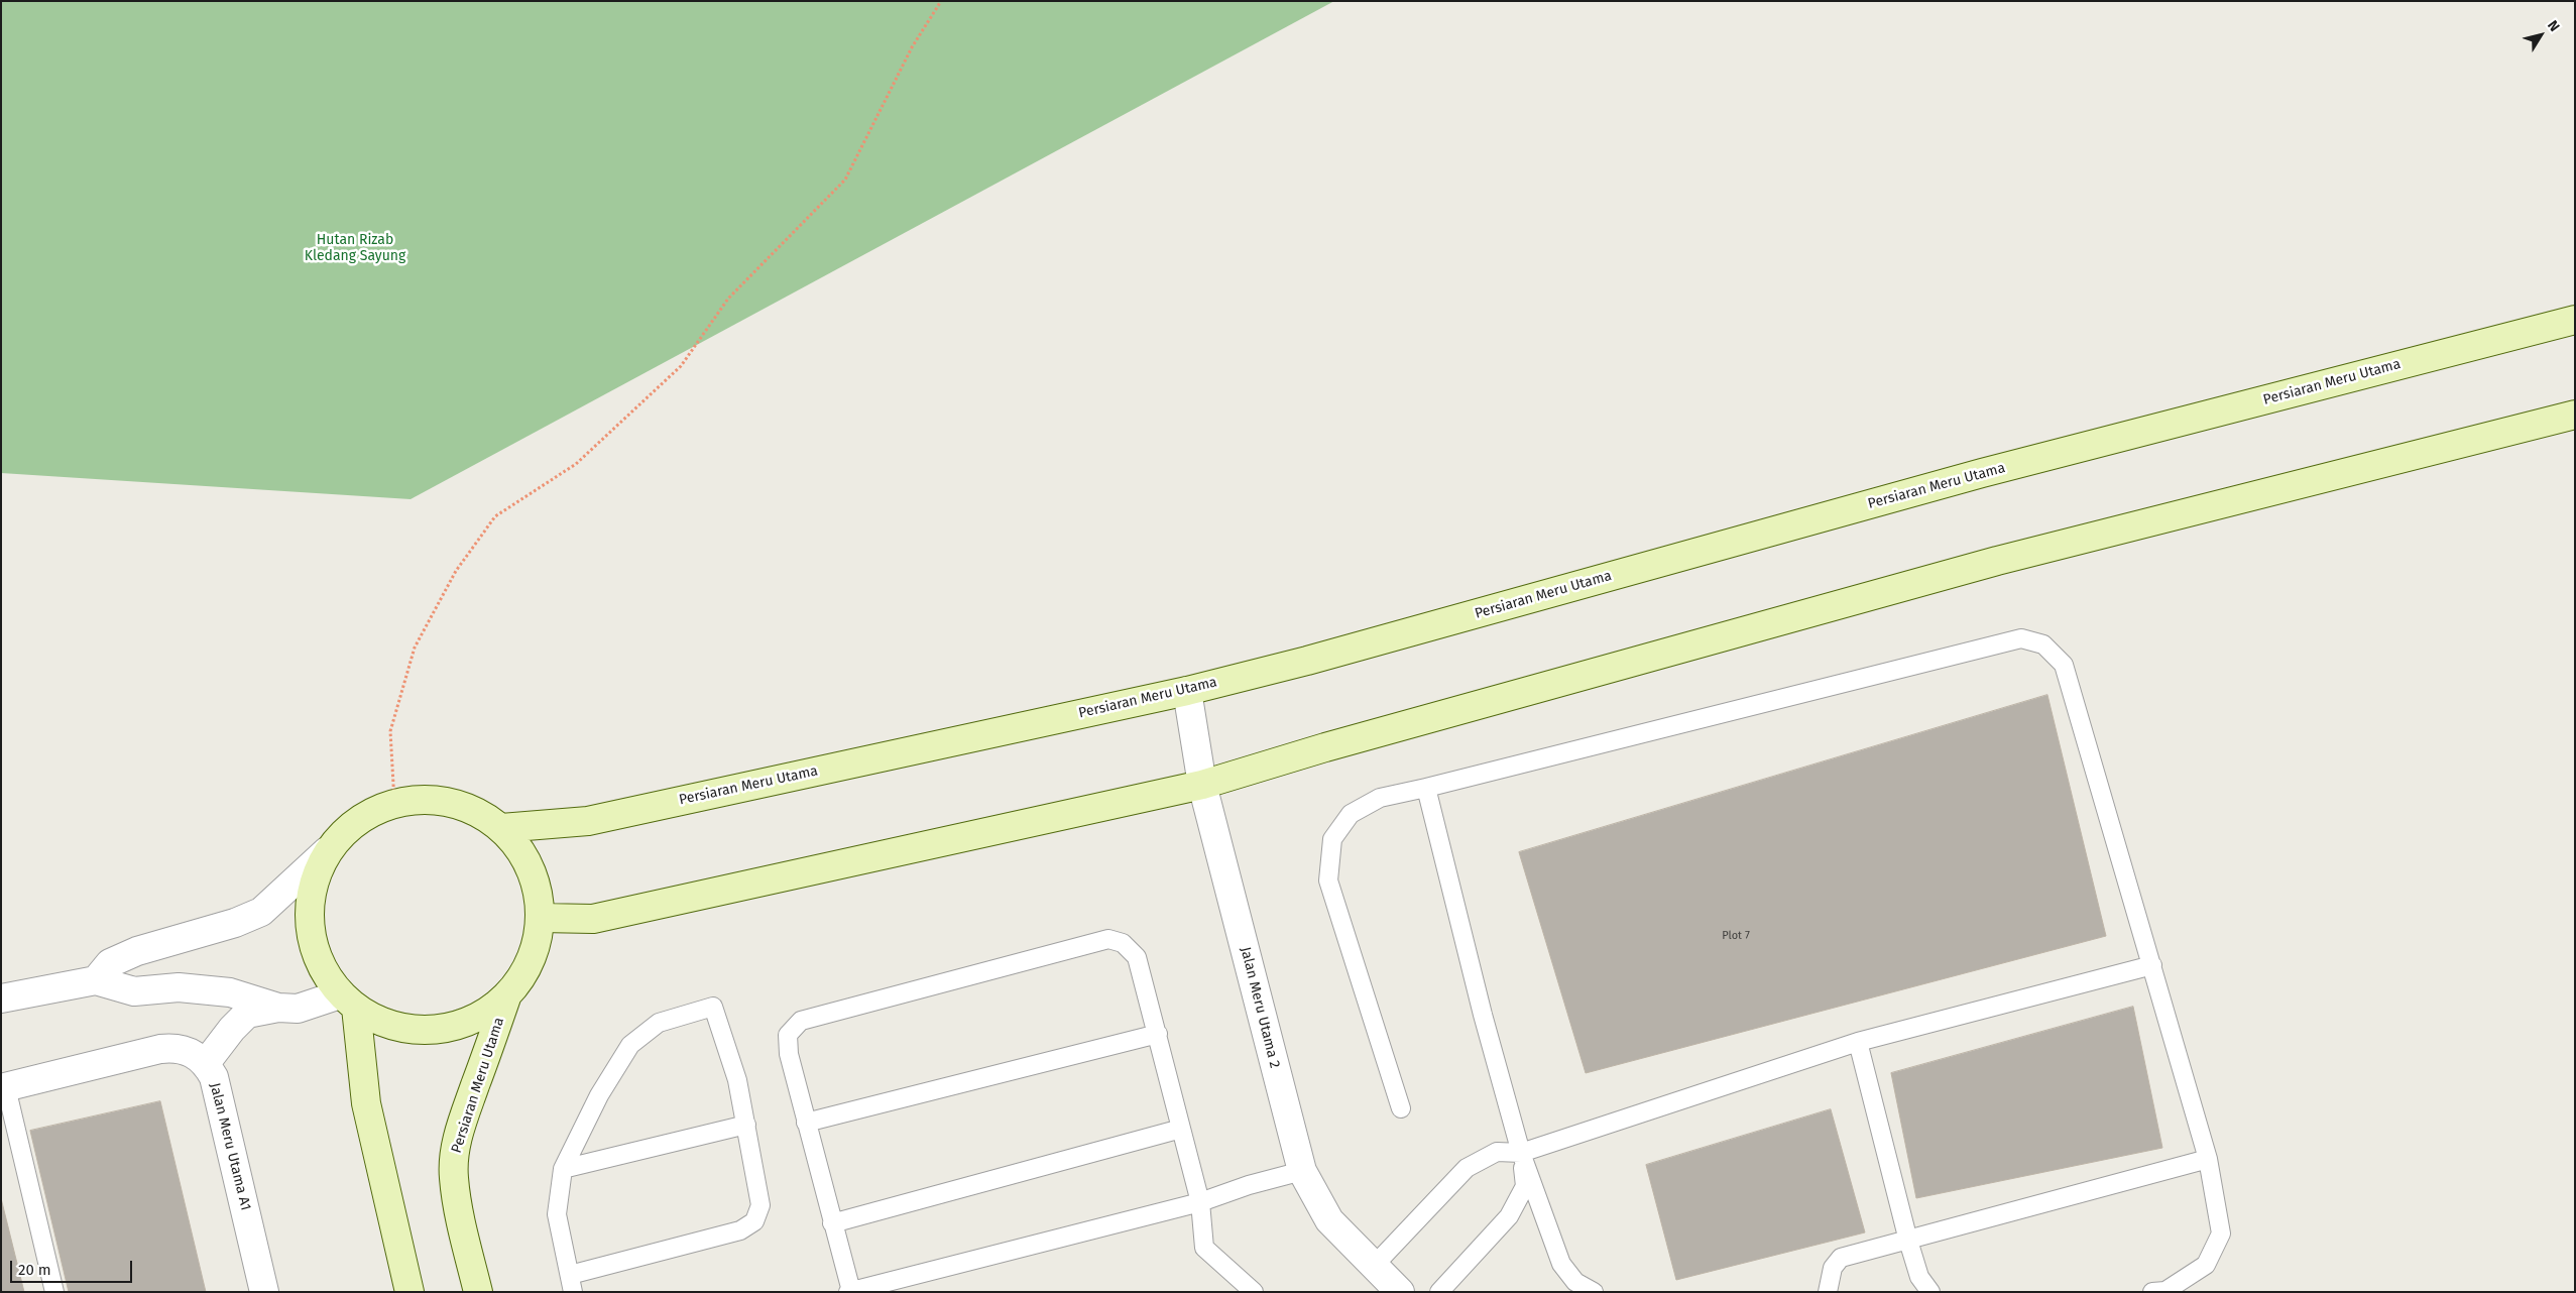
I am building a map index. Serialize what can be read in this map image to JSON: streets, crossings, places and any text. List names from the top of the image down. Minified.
{"streets":{"main road":["Persiaran Meru Utama"],"street":["Jalan Meru Utama 2","Jalan Meru Utama A1"]},"crossings":[["Persiaran Meru Utama","Jalan Meru Utama 2"]],"parks":["Hutan Rizab Kledang Sayung"],"house_numbers":["Plot 7"],"scale_bar":"20 m","north":"top right"}
